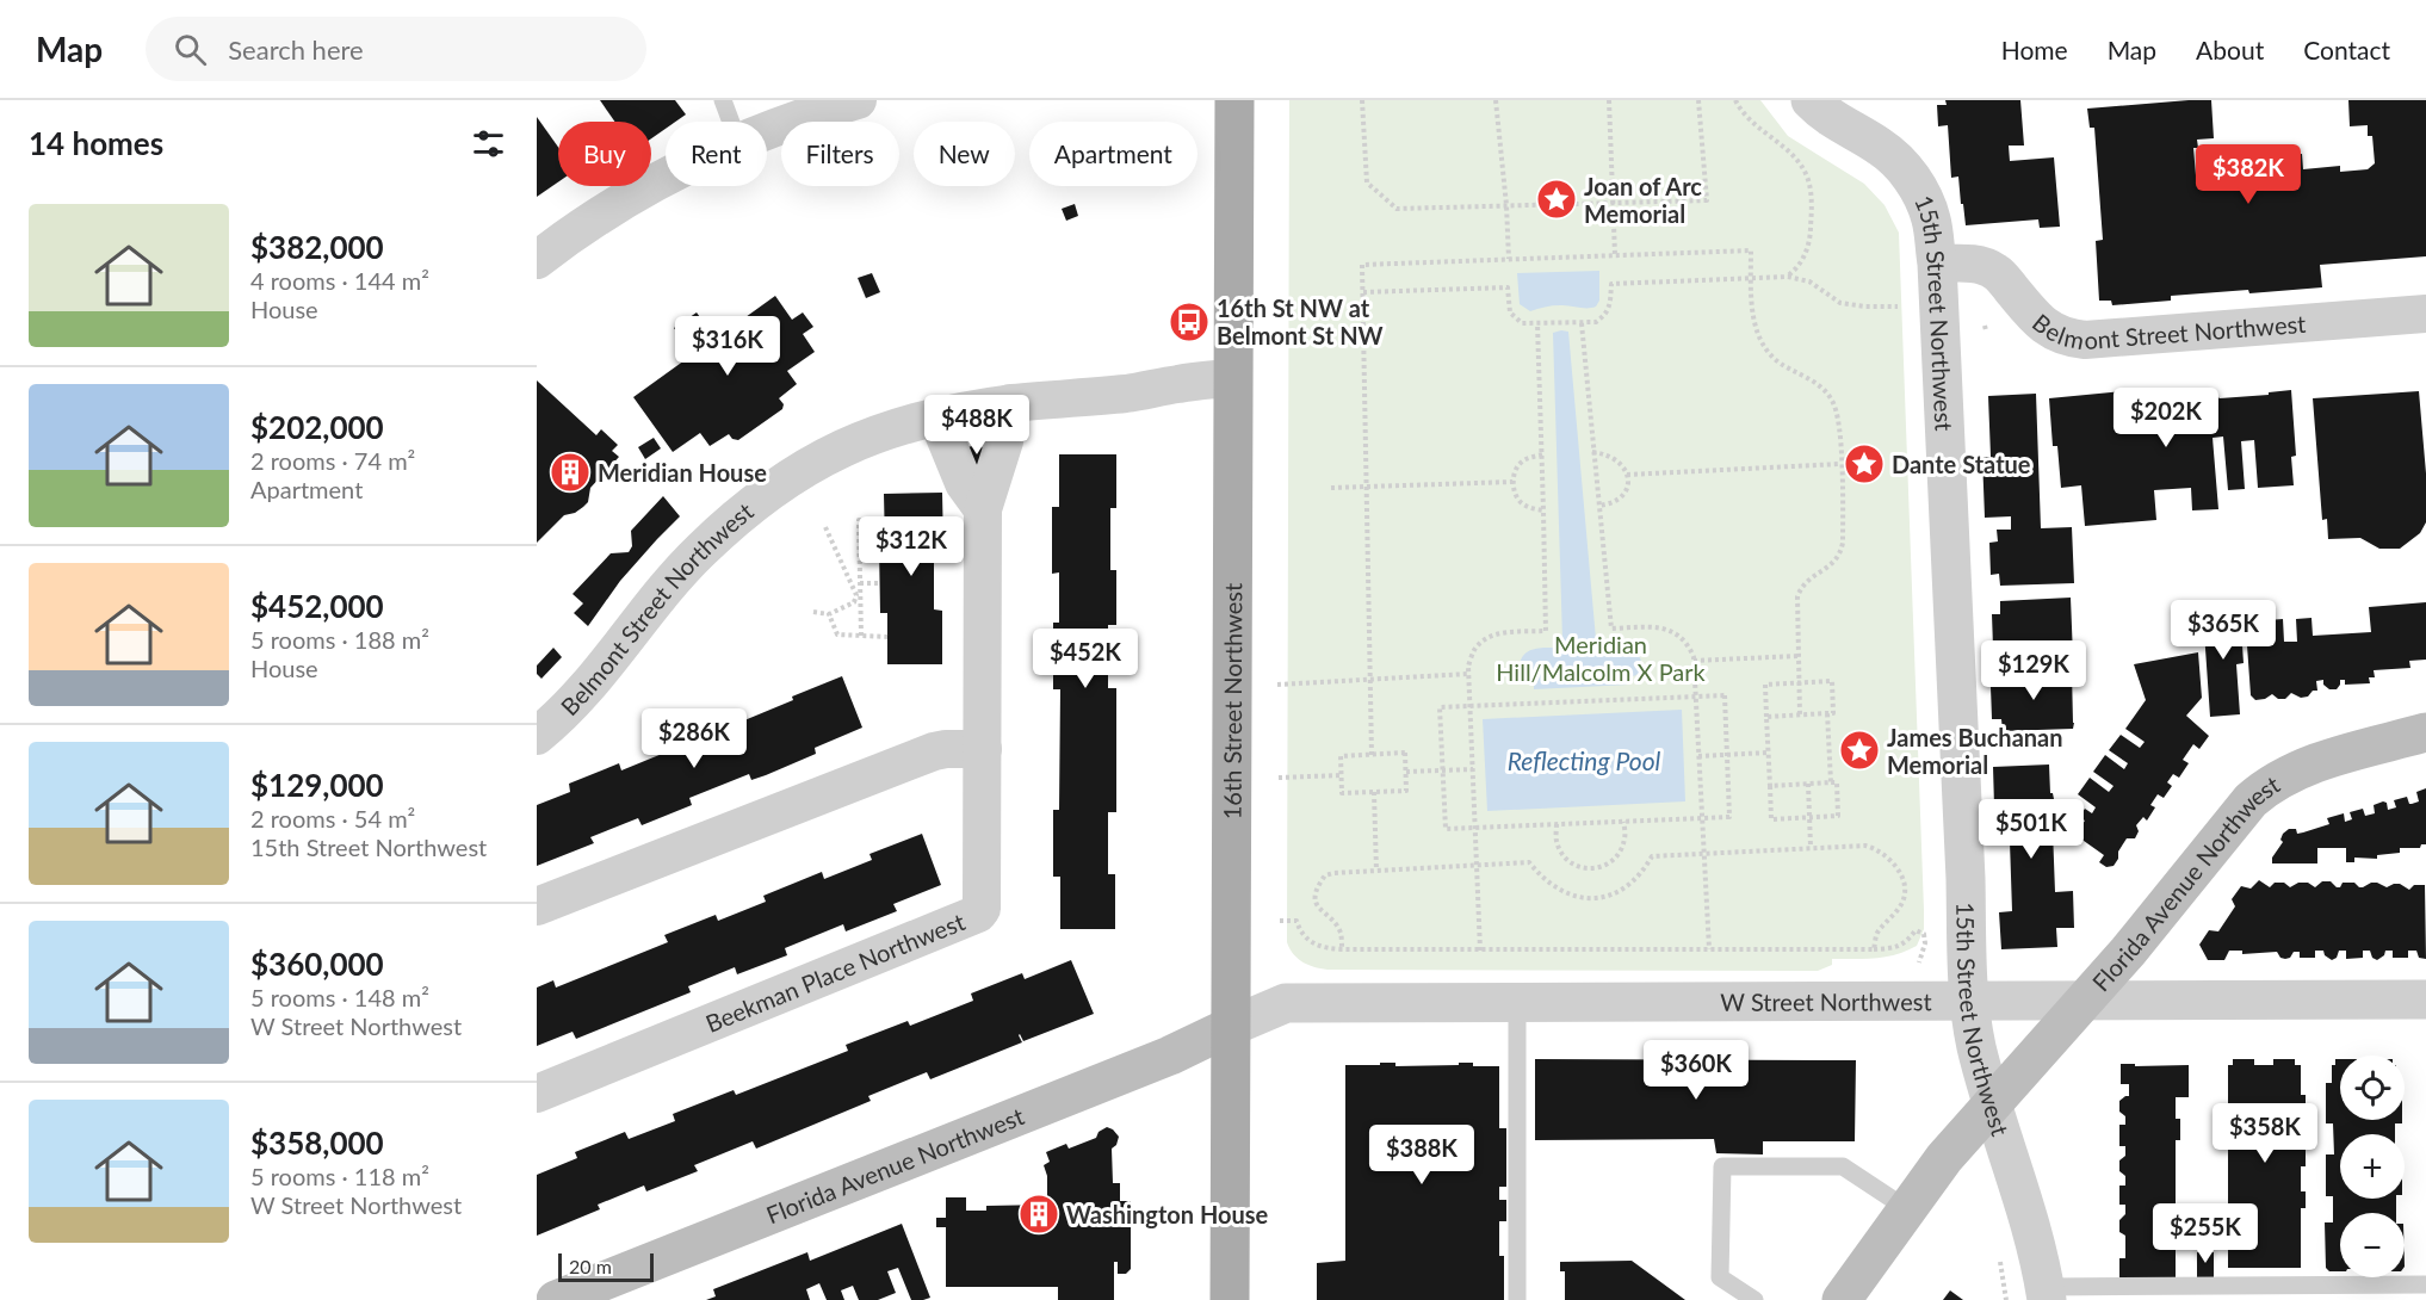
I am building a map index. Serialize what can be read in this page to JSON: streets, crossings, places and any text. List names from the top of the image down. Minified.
{"streets":{"main road":["16th Street Northwest","Florida Avenue Northwest"],"street":["15th Street Northwest","Belmont Street Northwest","Beekman Place Northwest","W Street Northwest"]},"crossings":[["15th Street Northwest","Belmont Street Northwest"],["15th Street Northwest","Florida Avenue Northwest"],["15th Street Northwest","W Street Northwest"],["Belmont Street Northwest","16th Street Northwest"],["Belmont Street Northwest","Beekman Place Northwest"],["16th Street Northwest","Florida Avenue Northwest"],["16th Street Northwest","W Street Northwest"],["Florida Avenue Northwest","W Street Northwest"]],"water":["Reflecting Pool"],"parks":["Meridian Hill/Malcolm X Park"],"places":{"place":["Joan of Arc Memorial","Dante Statue","James Buchanan Memorial"],"bus stop":["16th St NW at Belmont St NW"],"building":["Meridian House","Washington House"]},"scale_bar":"20 m","page":{"header":"Map","search":"Search here","nav":["Home","Map","About","Contact"],"heading":"14 homes","chip":["Buy","Rent","Filters","New","Apartment"],"price":["$382K","$316K","$202K","$488K","$312K","$365K","$452K","$129K","$286K","$501K","$360K","$358K","$388K","$255K"],"list":[{"name":"$382,000","note":"4 rooms · 144 m² · House"},{"name":"$202,000","note":"2 rooms · 74 m² · Apartment"},{"name":"$452,000","note":"5 rooms · 188 m² · House"},{"name":"$129,000","note":"2 rooms · 54 m² · 15th Street Northwest"},{"name":"$360,000","note":"5 rooms · 148 m² · W Street Northwest"},{"name":"$358,000","note":"5 rooms · 118 m² · W Street Northwest"}],"map_buttons":["+","−"],"scale":"20 m"}}
